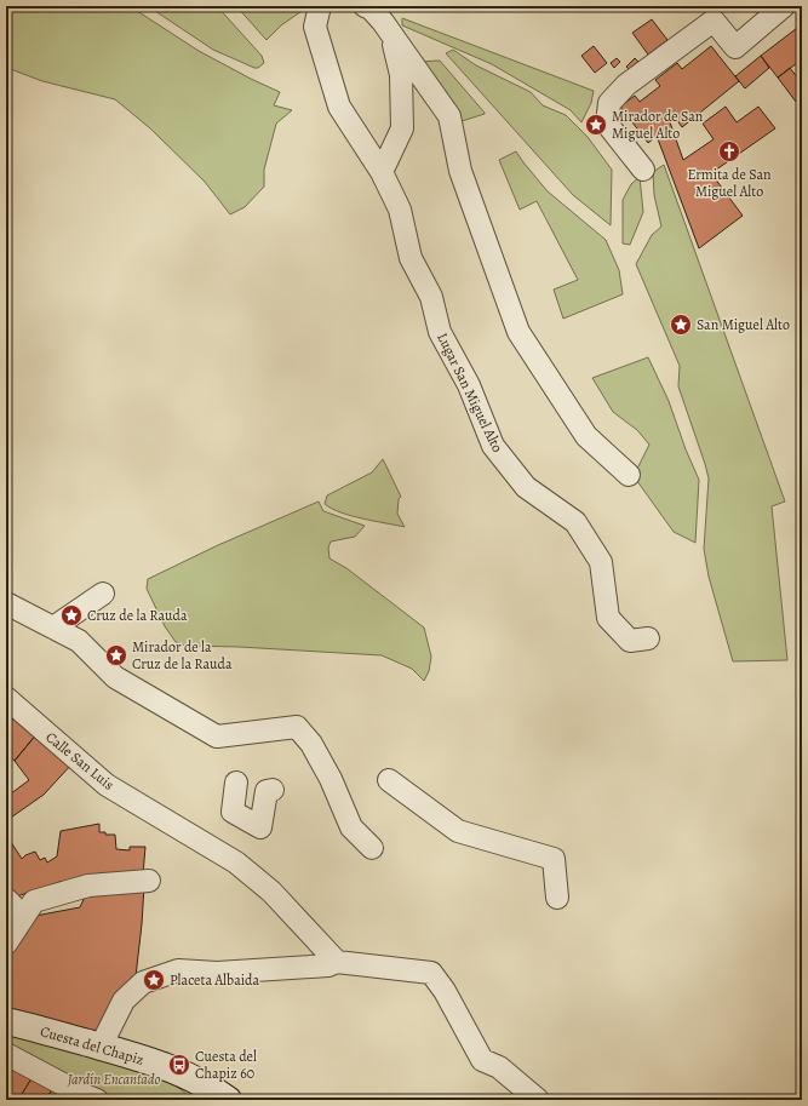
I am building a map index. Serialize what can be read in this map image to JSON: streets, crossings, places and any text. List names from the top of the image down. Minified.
{"streets":{"street":["Lugar San Miguel Alto","Calle San Luis","Cuesta del Chapiz"]},"parks":["Jardín Encantado"],"places":{"place":["Mirador de San Miguel Alto","San Miguel Alto","Cruz de la Rauda","Mirador de la Cruz de la Rauda","Placeta Albaida"],"church":["Ermita de San Miguel Alto"],"bus stop":["Cuesta del Chapiz 60"]}}
